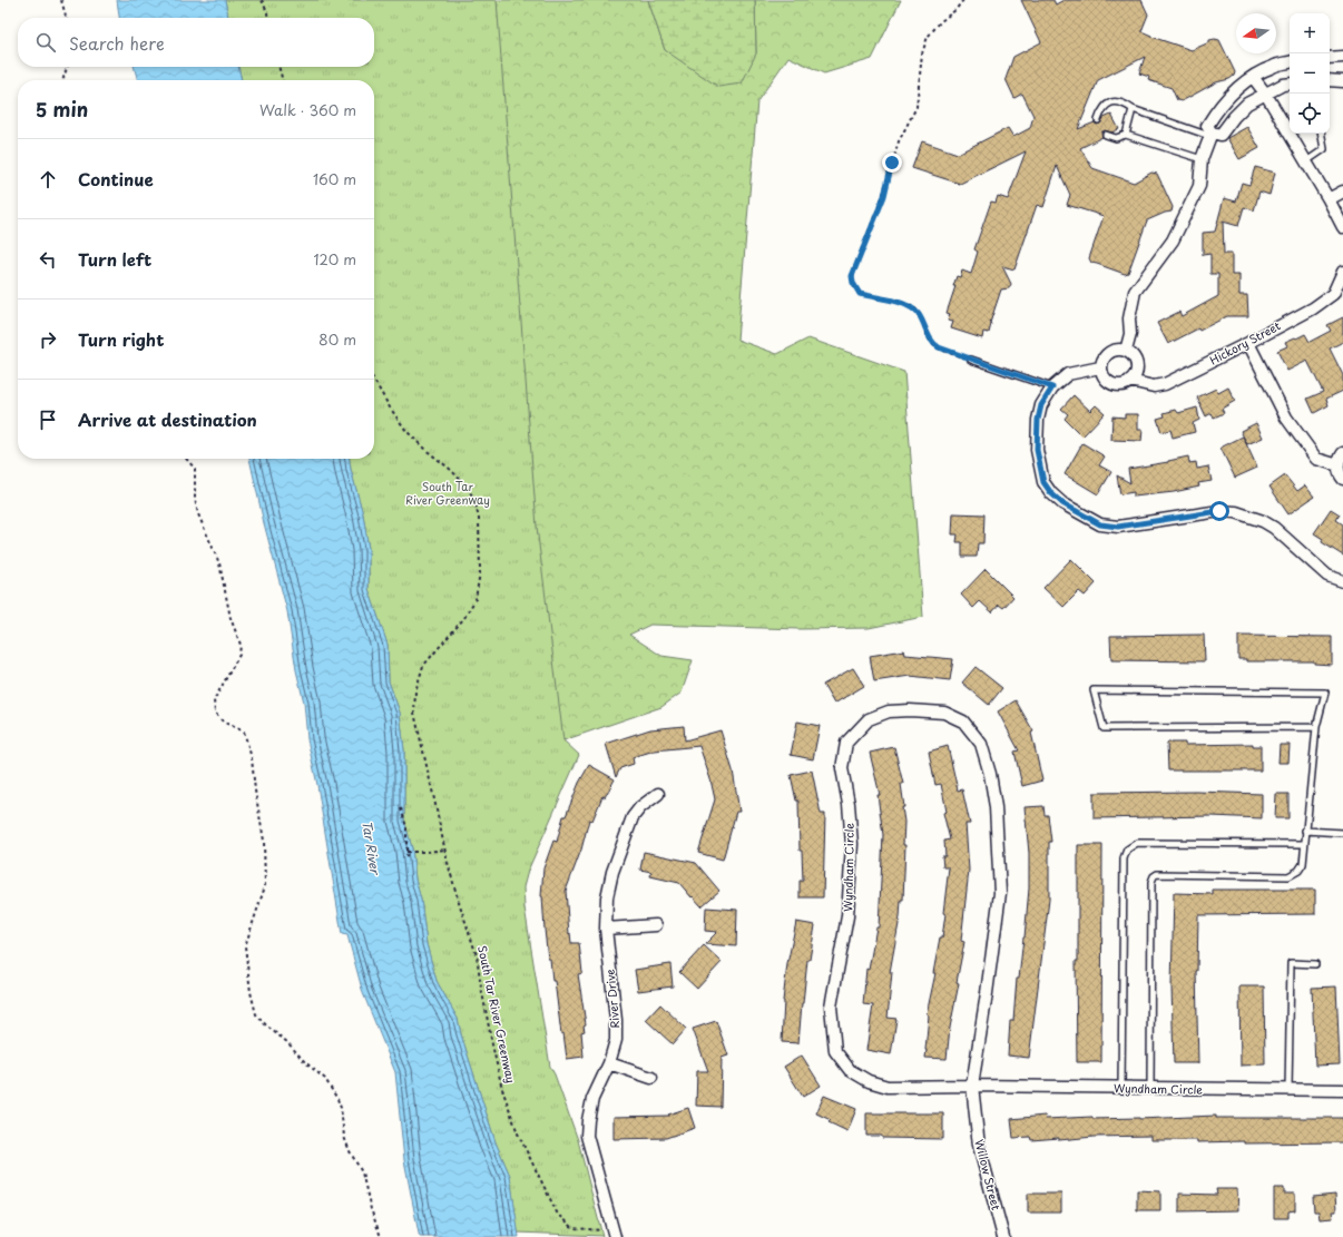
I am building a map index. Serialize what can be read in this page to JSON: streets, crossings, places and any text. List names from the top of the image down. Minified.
{"streets":{"street":["Hickory Street","Wyndham Circle","River Drive","Willow Street"],"path":["South Tar River Greenway"]},"crossings":[["Wyndham Circle","Willow Street"]],"water":["Tar River"],"parks":["South Tar River Greenway"],"north":"left","page":{"map_buttons":["+","−"],"search":"Search here","heading":["5 min","Walk · 360 m"],"list":[["Continue","160 m"],["Turn left","120 m"],["Turn right","80 m"],"Arrive at destination"]}}
